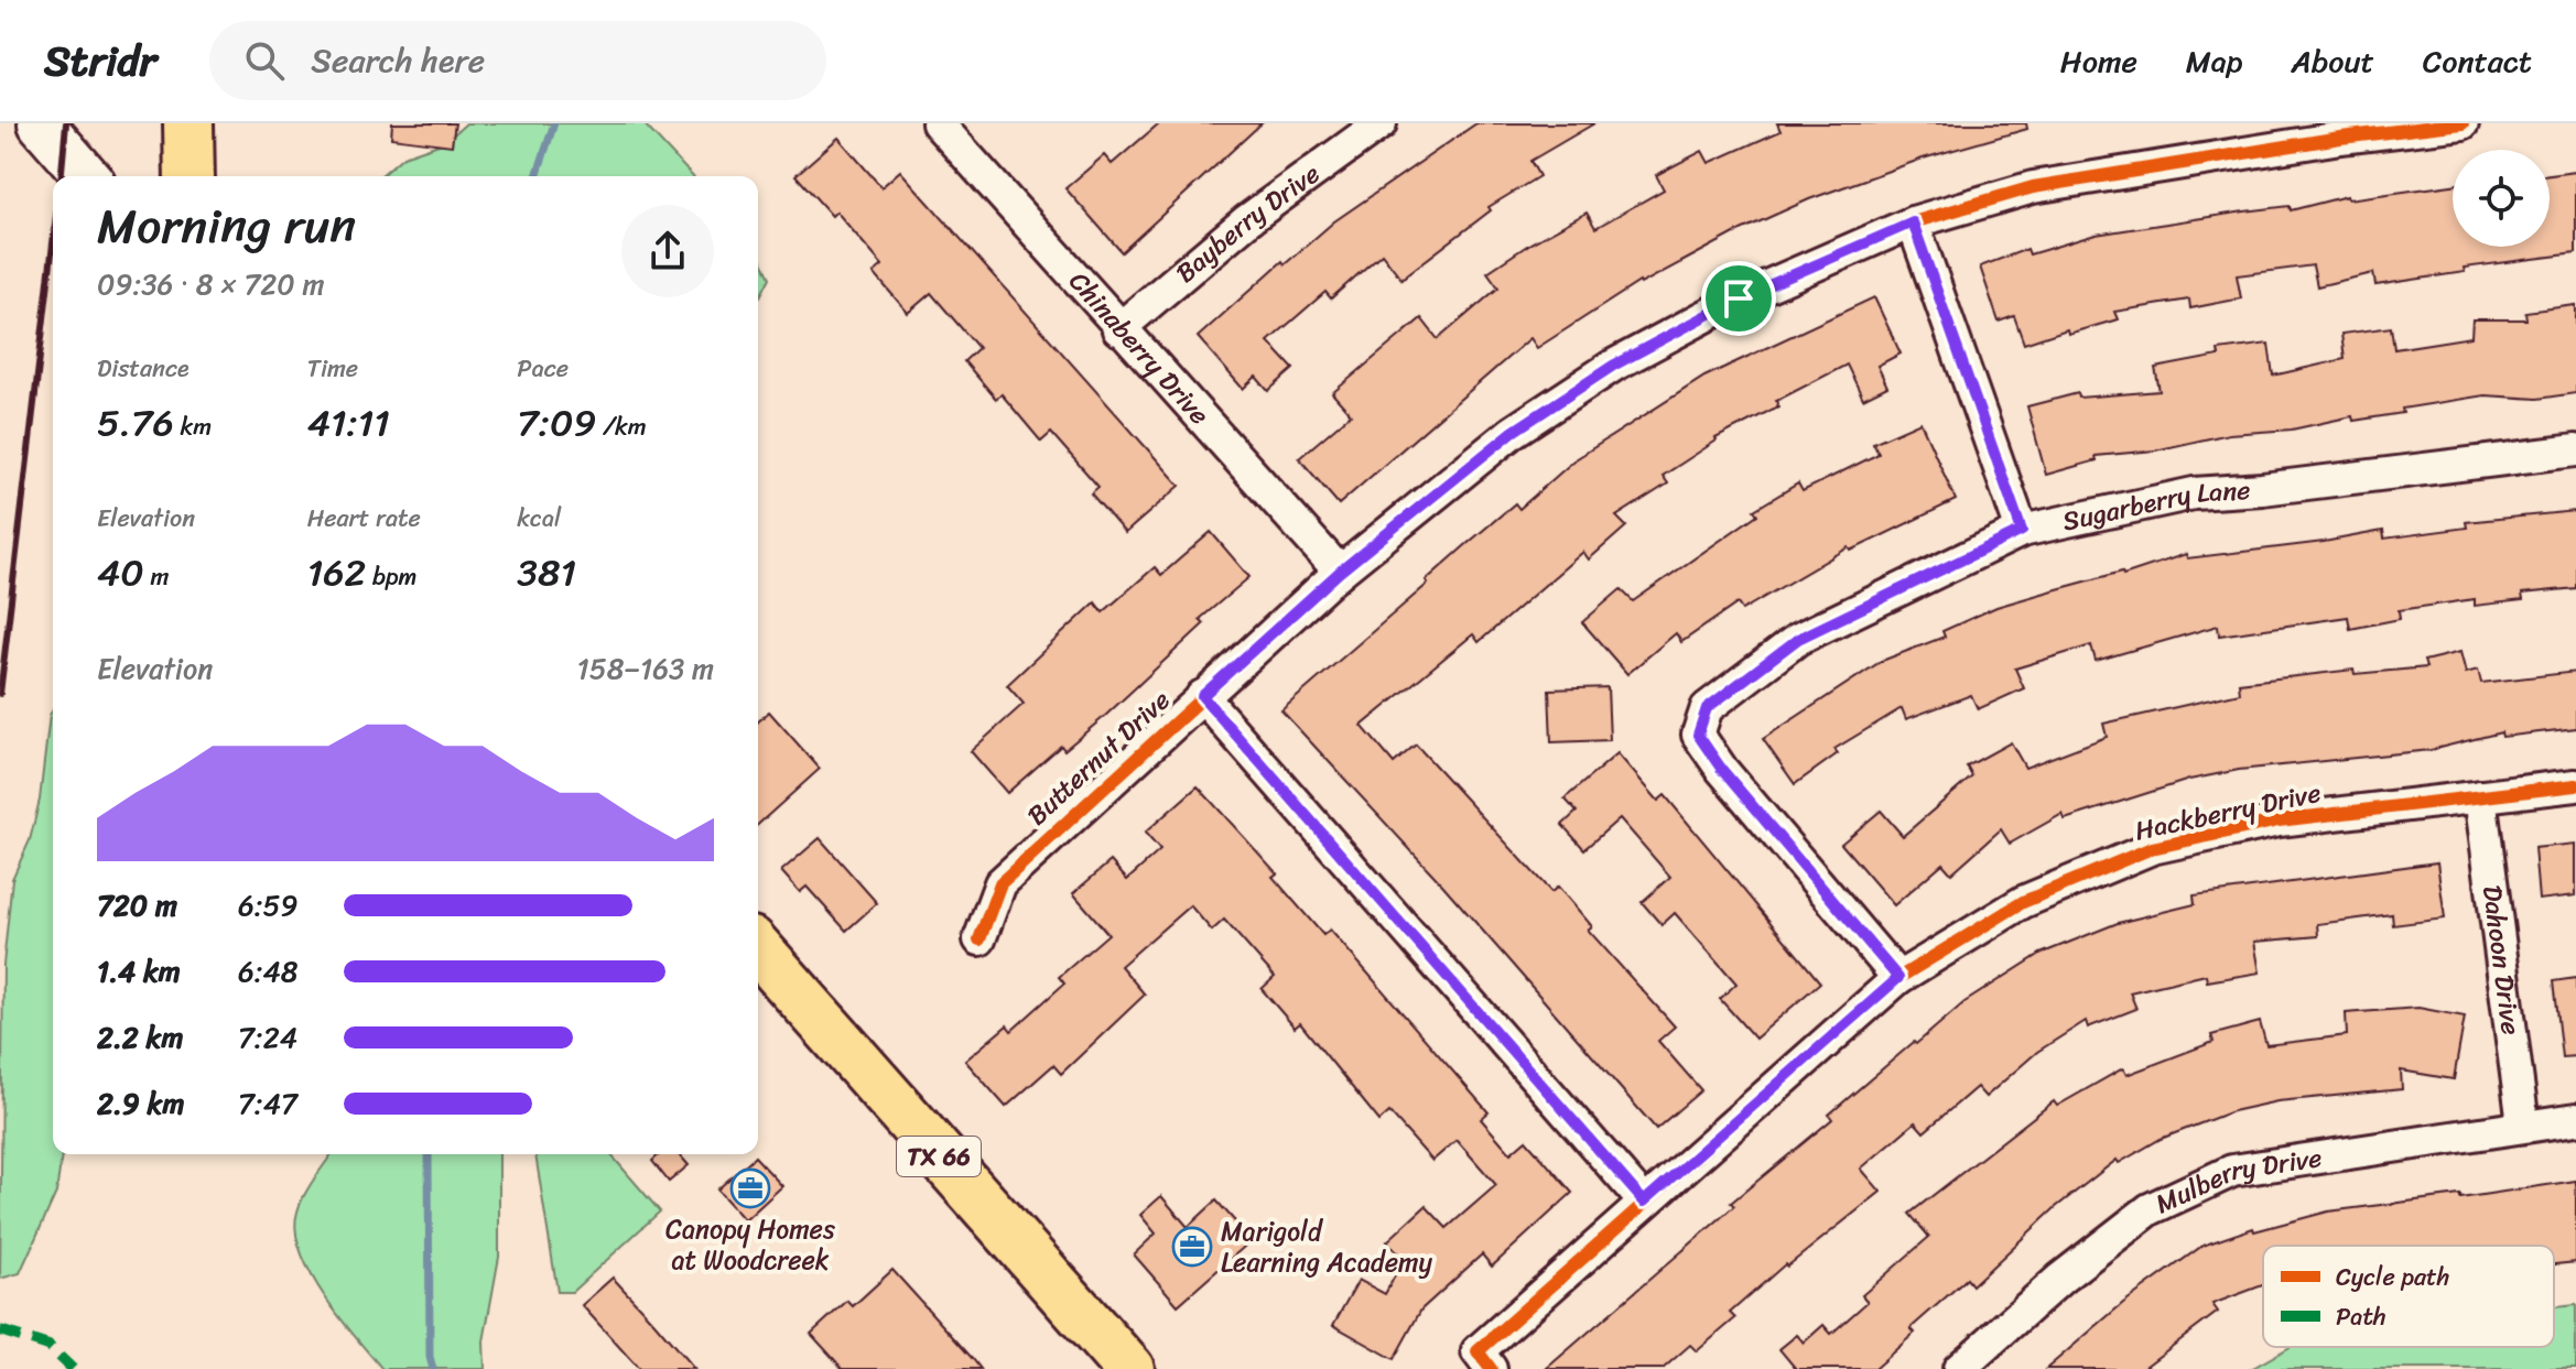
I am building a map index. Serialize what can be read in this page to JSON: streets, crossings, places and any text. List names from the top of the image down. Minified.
{"streets":{"main road":["TX 66"],"street":["Bayberry Drive","Chinaberry Drive","Sugarberry Lane","Butternut Drive","Hackberry Drive","Dahoon Drive","Mulberry Drive"]},"crossings":[["Bayberry Drive","Chinaberry Drive"],["Chinaberry Drive","Butternut Drive"],["Sugarberry Lane","Hackberry Drive"],["Hackberry Drive","Dahoon Drive"],["Dahoon Drive","Mulberry Drive"]],"places":{"office":["Canopy Homes at Woodcreek","Marigold Learning Academy"]},"legend":["Cycle path","Path"],"page":{"header":"Stridr","search":"Search here","nav":["Home","Map","About","Contact"],"heading":["Morning run","09:36 · 8 × 720 m"],"stats":[["Distance","5.76 km"],["Time","41:11"],["Pace","7:09 /km"],["Elevation","40 m"],["Heart rate","162 bpm"],["kcal","381"]],"chart":["Elevation","158–163 m"],"list":[{"name":"720 m","note":"6:59"},{"name":"1.4 km","note":"6:48"},{"name":"2.2 km","note":"7:24"},{"name":"2.9 km","note":"7:47"}]}}
